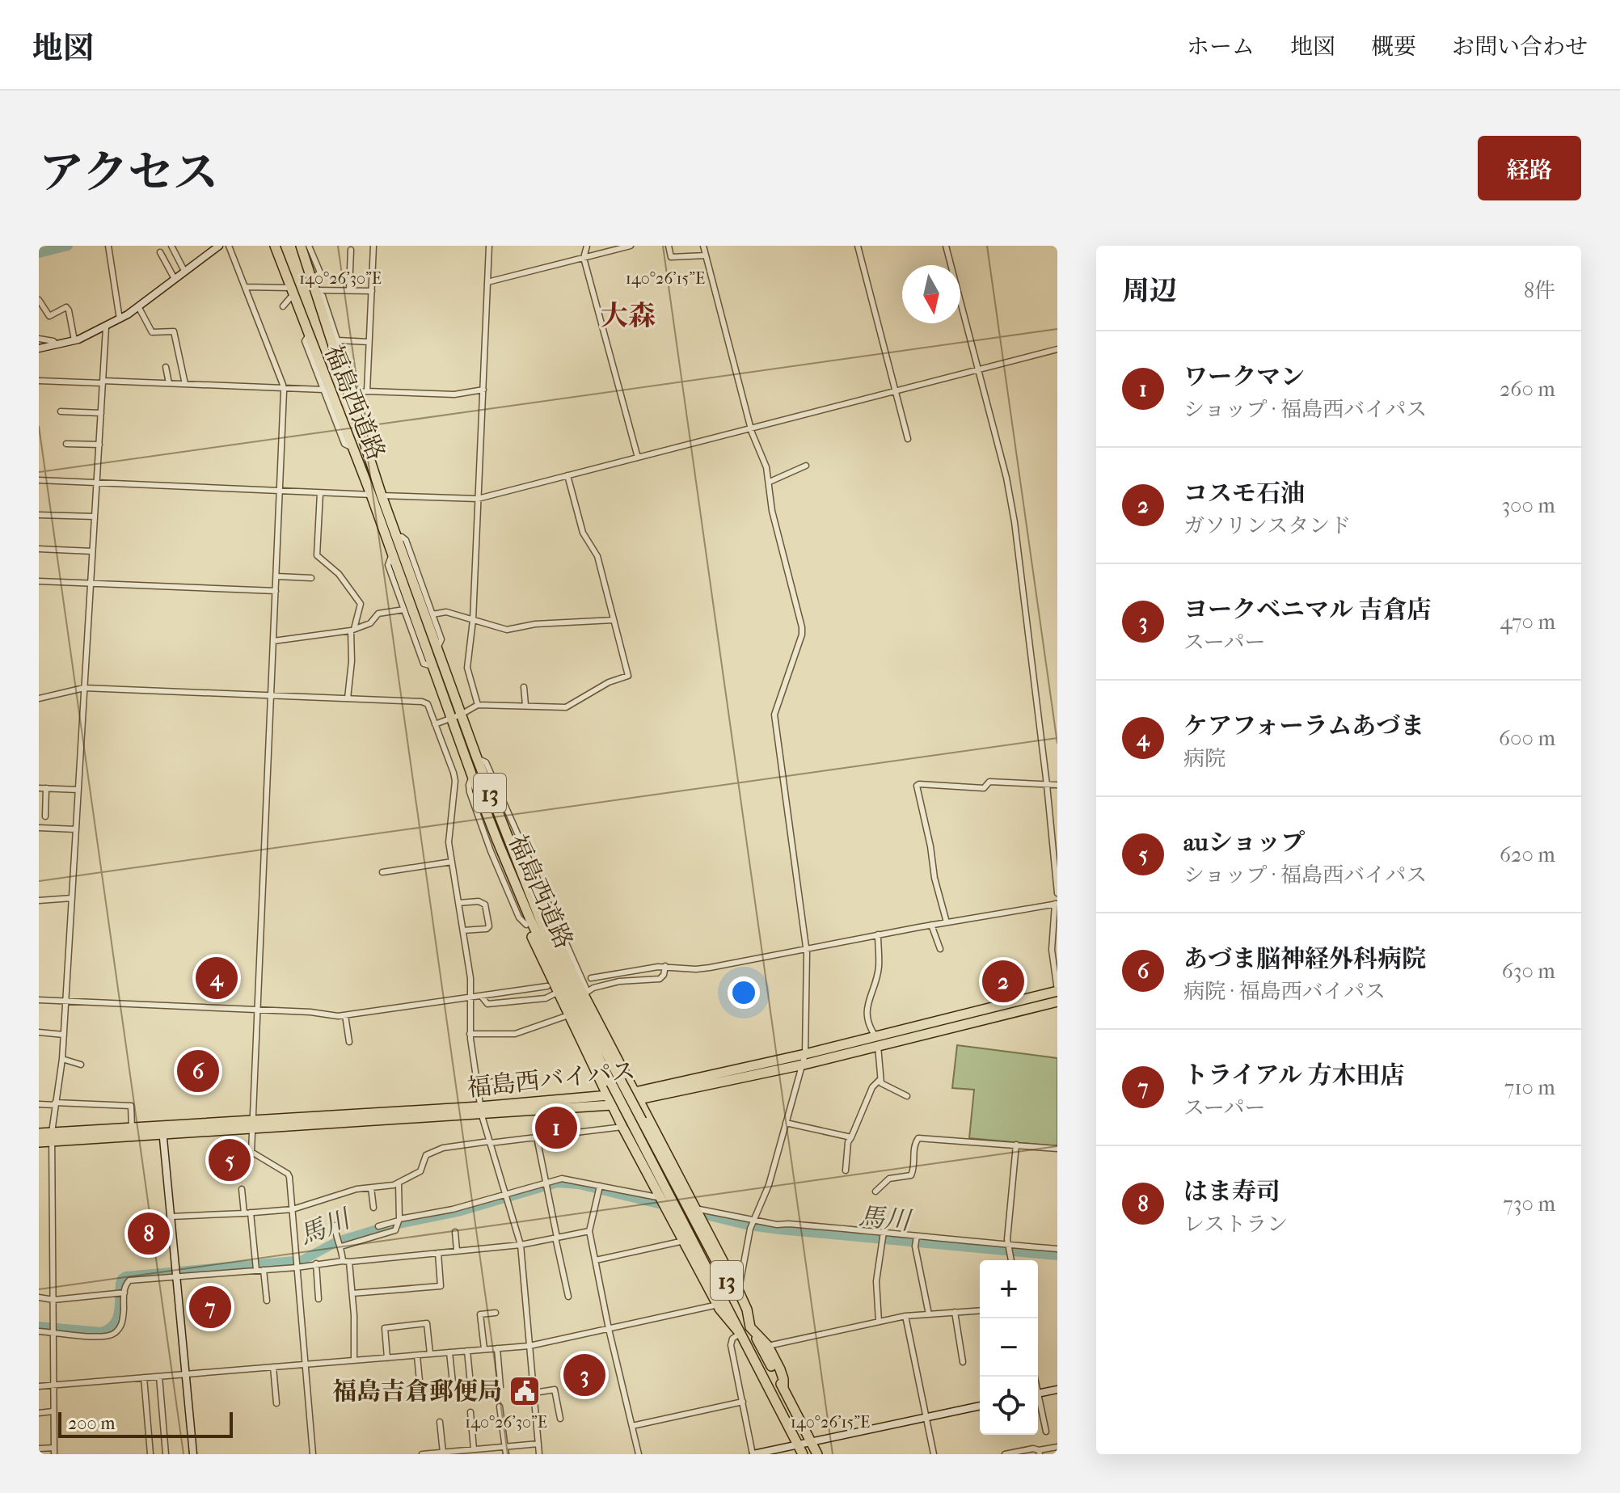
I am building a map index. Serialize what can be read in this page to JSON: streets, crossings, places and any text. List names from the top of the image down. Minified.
{"streets":{"highway":["福島西道路","13","福島西バイパス"]},"districts":["大森"],"water":["馬川"],"places":{"public building":["福島吉倉郵便局"]},"scale_bar":"200 m","north":"bottom","page":{"header":"地図","nav":["ホーム","地図","概要","お問い合わせ"],"title":"アクセス","buttons":"経路","heading":["周辺","8件"],"list":[{"mark":"1","name":"ワークマン","note":"ショップ · 福島西バイパス","value":"260 m"},{"mark":"2","name":"コスモ石油","note":"ガソリンスタンド","value":"300 m"},{"mark":"3","name":"ヨークベニマル 吉倉店","note":"スーパー","value":"470 m"},{"mark":"4","name":"ケアフォーラムあづま","note":"病院","value":"600 m"},{"mark":"5","name":"auショップ","note":"ショップ · 福島西バイパス","value":"620 m"},{"mark":"6","name":"あづま脳神経外科病院","note":"病院 · 福島西バイパス","value":"630 m"},{"mark":"7","name":"トライアル 方木田店","note":"スーパー","value":"710 m"},{"mark":"8","name":"はま寿司","note":"レストラン","value":"730 m"}],"pins":["4","2","6","1","5","8","7","3"],"map_buttons":["+","−"],"scale":"200 m"},"coordinates":["140°26'30\"E","140°26'15\"E"]}
